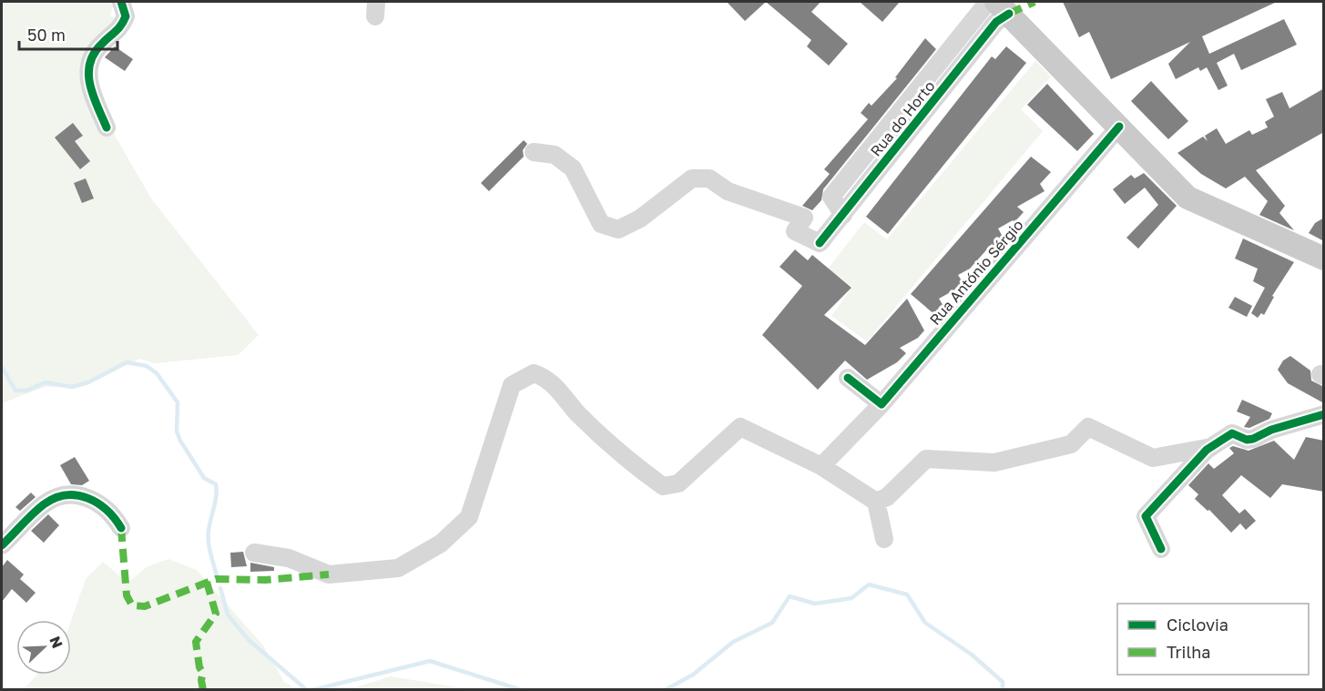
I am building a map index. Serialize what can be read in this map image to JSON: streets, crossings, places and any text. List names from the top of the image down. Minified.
{"streets":{"street":["Rua do Horto","Rua António Sérgio"]},"legend":["Ciclovia","Trilha"],"scale_bar":"50 m","north":"top right"}
